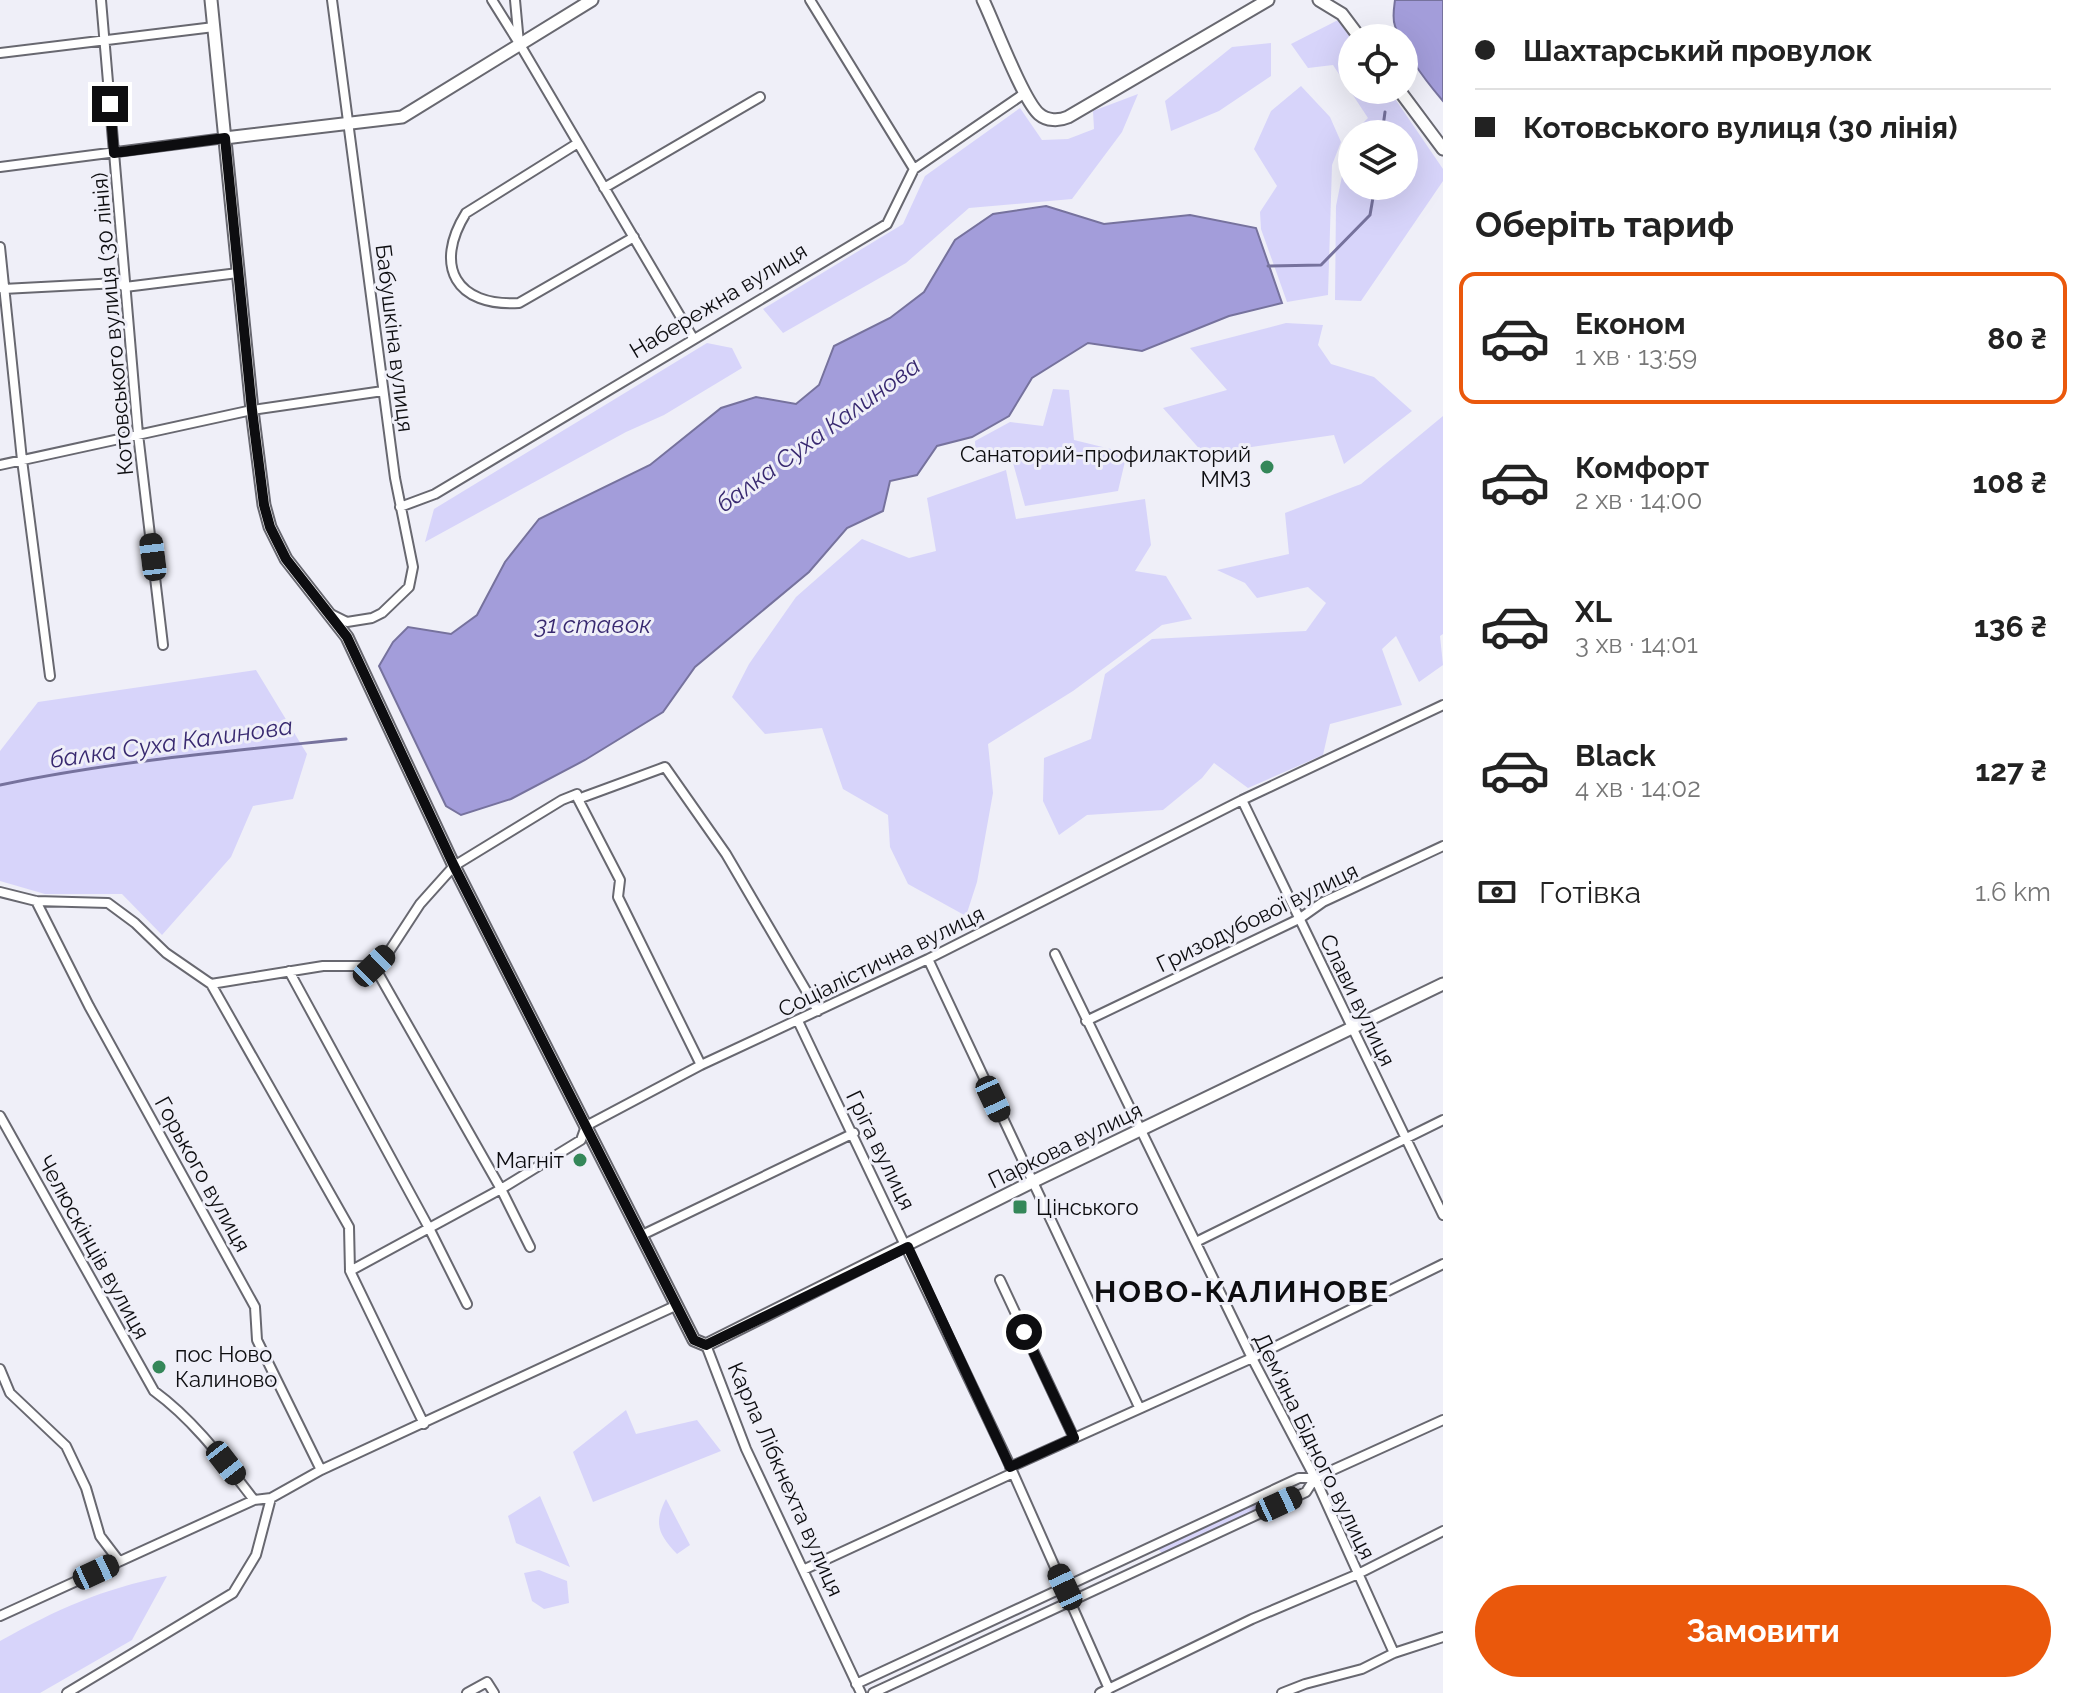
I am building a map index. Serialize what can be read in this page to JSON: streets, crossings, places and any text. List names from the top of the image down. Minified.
{"streets":{"street":["Набережна вулиця","Котовського вулиця (30 лiнiя)","Бабушкіна вулиця","Гризодубової вулиця","Соціалістична вулиця","Слави вулиця","Паркова вулиця","Гріга вулиця","Горького вулиця","Челюскінців вулиця","Дем’яна Бідного вулиця","Карла Лібкнехта вулиця"]},"crossings":[["Набережна вулиця","Бабушкіна вулиця"],["Бабушкіна вулиця","Карла Лібкнехта вулиця"],["Гризодубової вулиця","Слави вулиця"],["Гризодубової вулиця","Дем’яна Бідного вулиця"],["Соціалістична вулиця","Слави вулиця"],["Соціалістична вулиця","Гріга вулиця"],["Соціалістична вулиця","Карла Лібкнехта вулиця"],["Слави вулиця","Паркова вулиця"],["Паркова вулиця","Гріга вулиця"],["Паркова вулиця","Дем’яна Бідного вулиця"],["Паркова вулиця","Карла Лібкнехта вулиця"]],"districts":["НОВО-КАЛИНОВЕ"],"water":["балка Суха Калинова","31 ставок"],"places":{"other":["Санаторий-профилакторий ММЗ","Магніт","пос Ново Калиново"],"transit":["Цінського"]},"page":{"banner":["Шахтарський провулок","Котовського вулиця (30 лiнiя)"],"heading":"Оберіть тариф","list":[{"name":"Економ","note":"1 хв · 13:59","value":"80 ₴"},{"name":"Комфорт","note":"2 хв · 14:00","value":"108 ₴"},{"name":"XL","note":"3 хв · 14:01","value":"136 ₴"},{"name":"Black","note":"4 хв · 14:02","value":"127 ₴"}],"pay":["Готівка","1.6 km"],"buttons":"Замовити"}}
